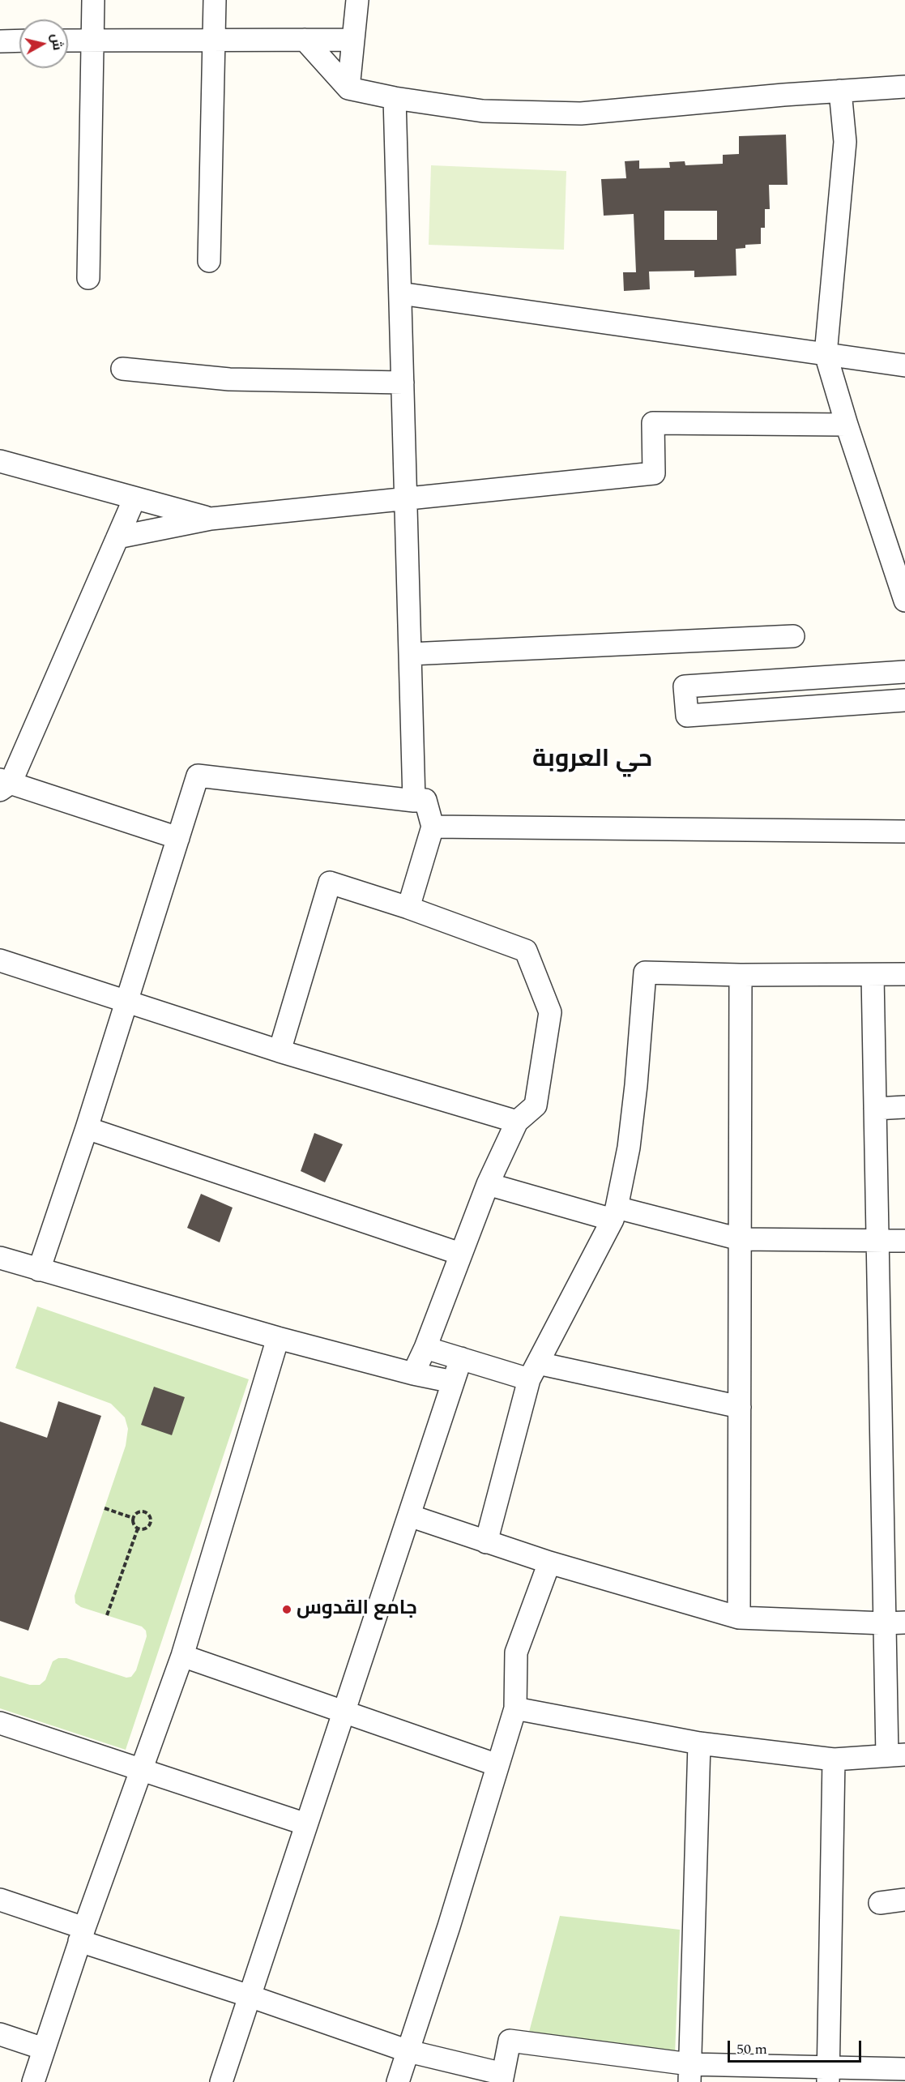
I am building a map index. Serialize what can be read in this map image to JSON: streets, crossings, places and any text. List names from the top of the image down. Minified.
{"districts":["حي العروبة"],"places":["جامع القدوس"],"scale_bar":"50 m","north":"right"}
